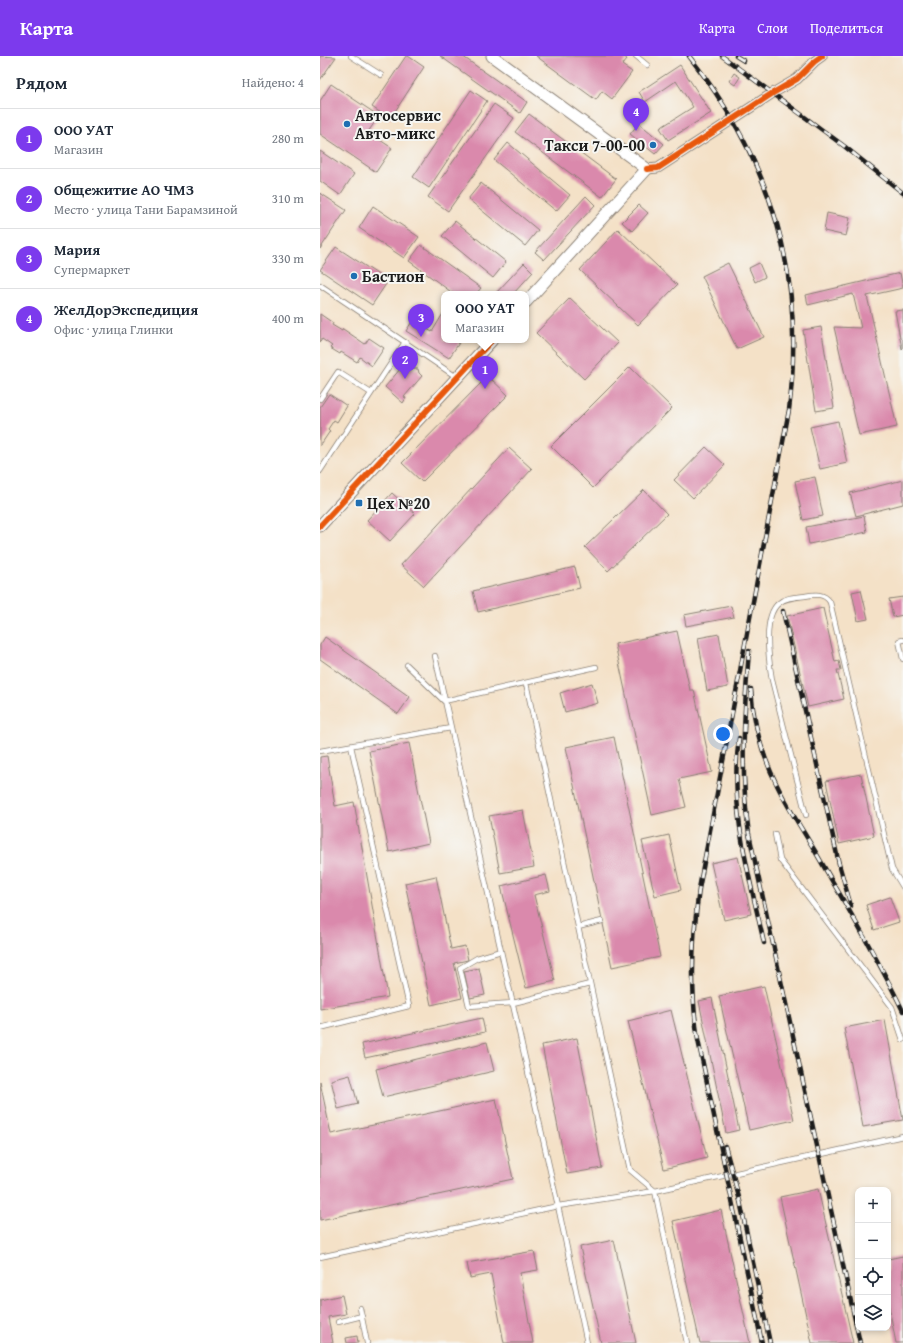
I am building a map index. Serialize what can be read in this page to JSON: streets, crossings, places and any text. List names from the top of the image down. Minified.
{"places":{"other":["Автосервис Авто-микс","Такси 7-00-00","Бастион"],"transit":["Цех №20"]},"page":{"header":"Карта","nav":["Карта","Слои","Поделиться"],"heading":["Рядом","Найдено: 4"],"pins":["4","3","2","1"],"list":[{"mark":"1","name":"ООО УАТ","note":"Магазин","value":"280 m"},{"mark":"2","name":"Общежитие АО ЧМЗ","note":"Место · улица Тани Барамзиной","value":"310 m"},{"mark":"3","name":"Мария","note":"Супермаркет","value":"330 m"},{"mark":"4","name":"ЖелДорЭкспедиция","note":"Офис · улица Глинки","value":"400 m"}],"popup":["ООО УАТ","Магазин"],"map_buttons":["+","−"]}}
